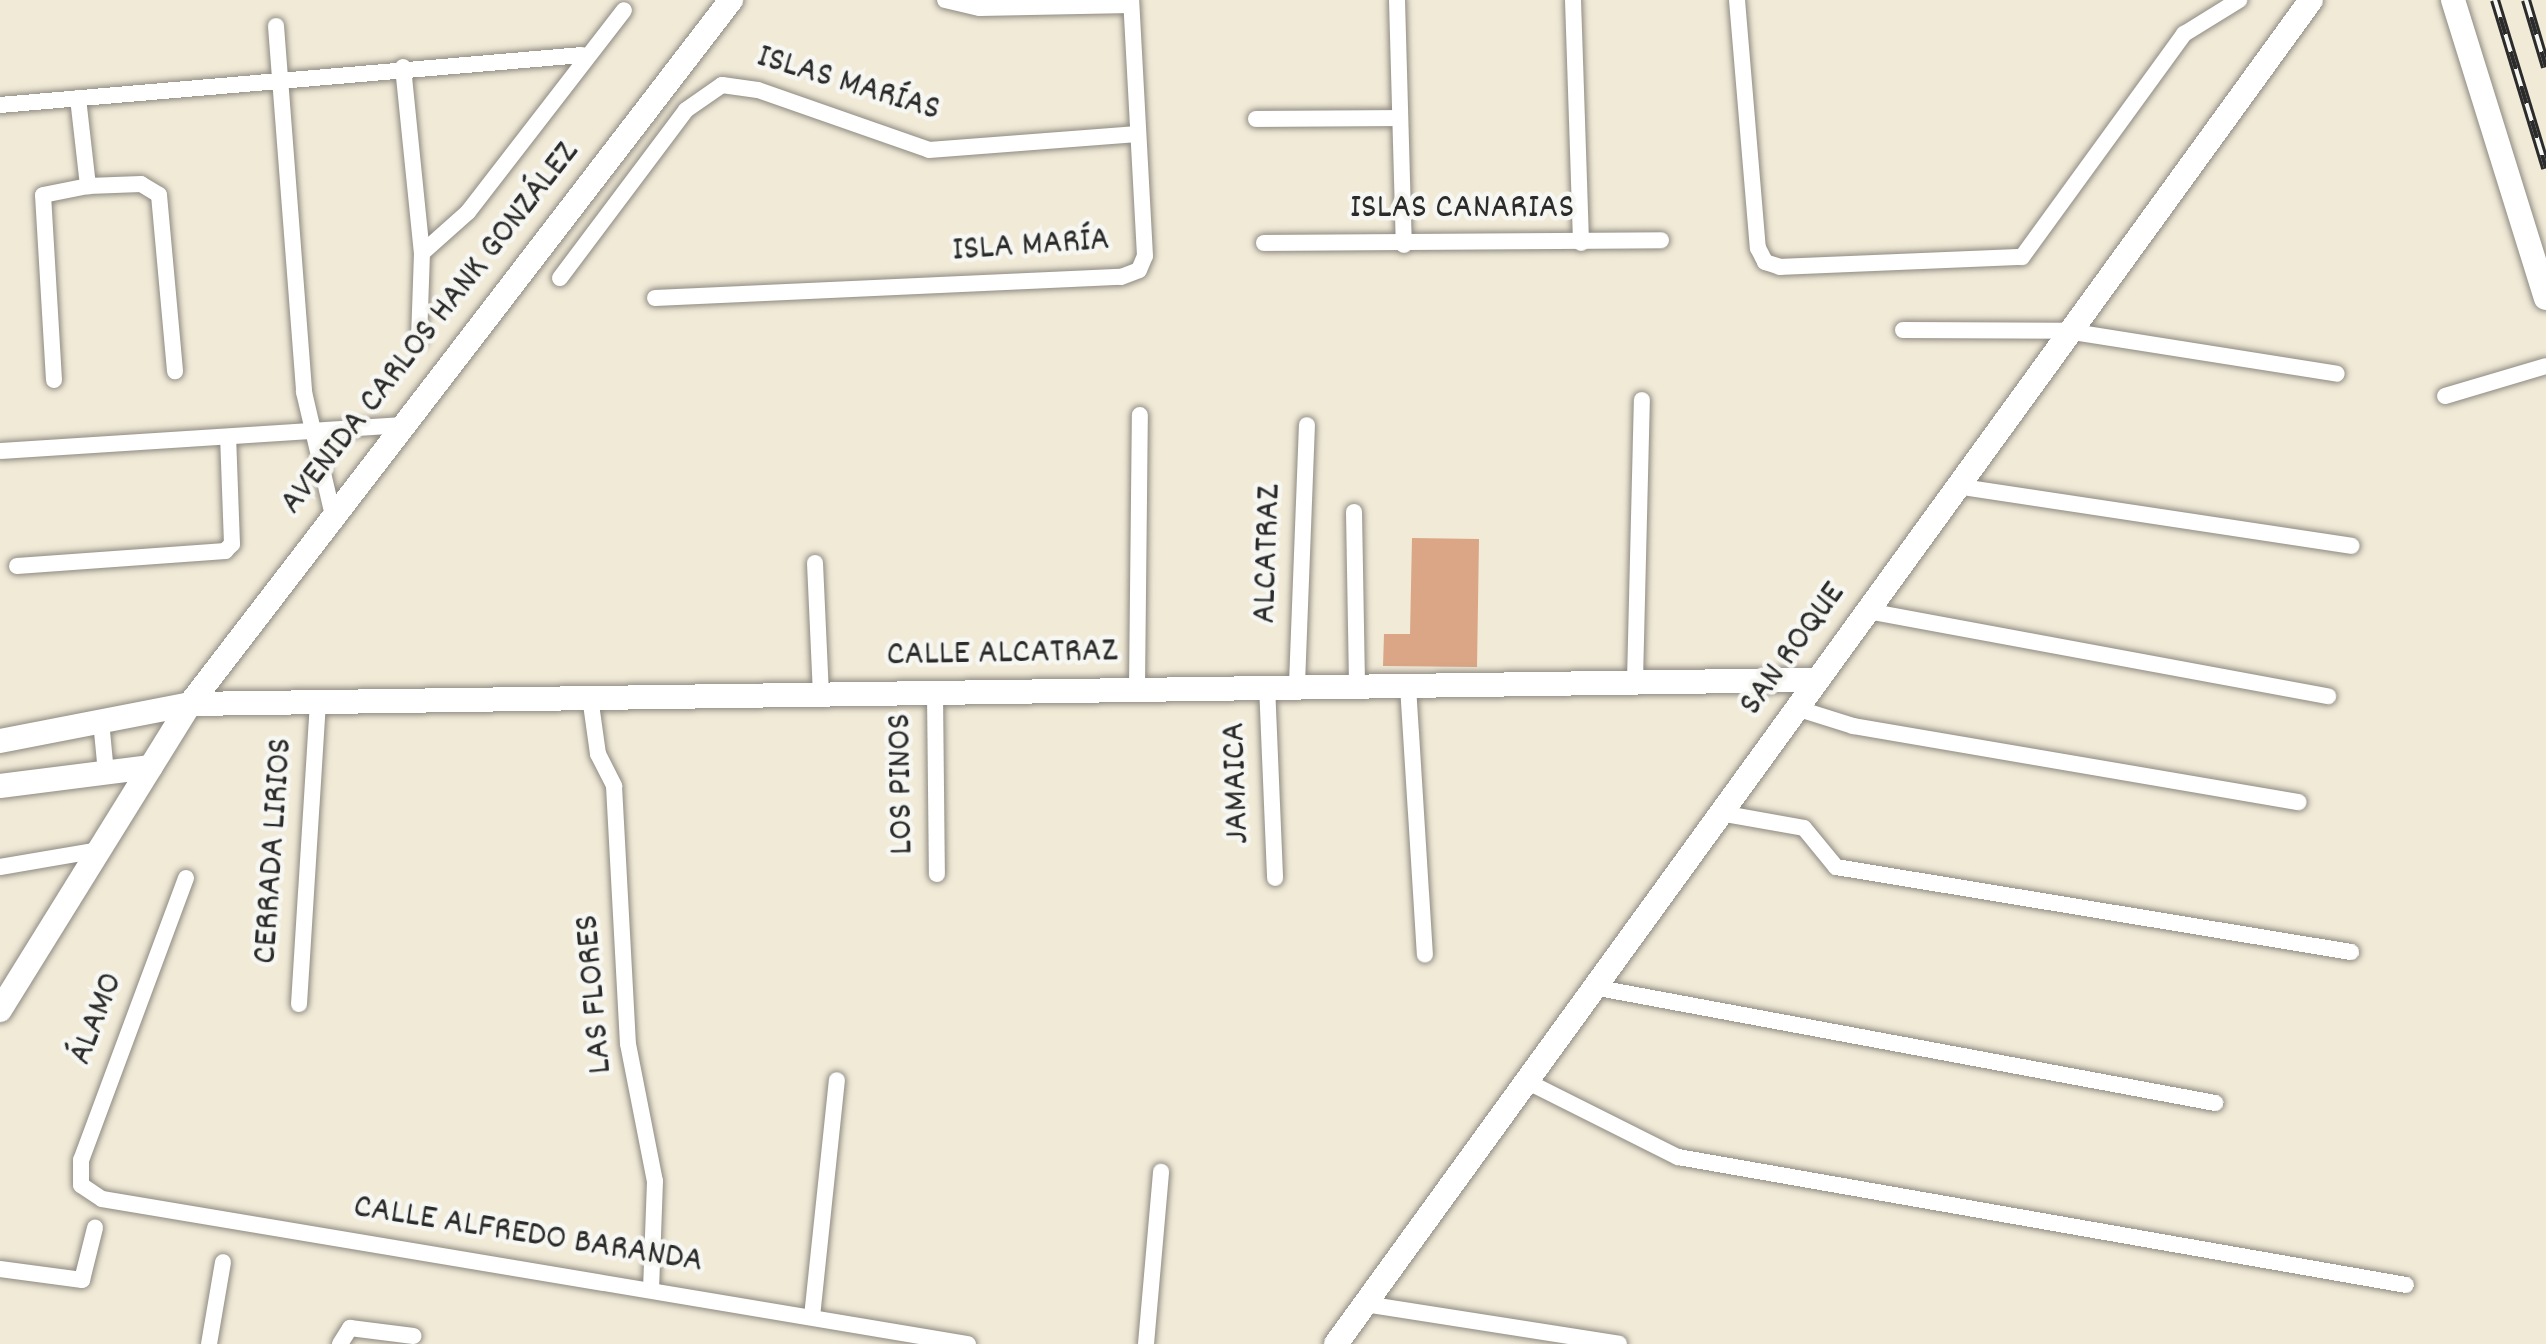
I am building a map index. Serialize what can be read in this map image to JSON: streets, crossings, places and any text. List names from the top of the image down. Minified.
{"streets":{"main road":["AVENIDA CARLOS HANK GONZÁLEZ","SAN ROQUE","CALLE ALCATRAZ"],"street":["ISLAS MARÍAS","ISLAS CANARIAS","ISLA MARÍA","ALCATRAZ","JAMAICA","LOS PINOS","CERRADA LIRIOS","LAS FLORES","ÁLAMO","CALLE ALFREDO BARANDA"]},"crossings":[["ISLAS MARÍAS","ISLA MARÍA"],["AVENIDA CARLOS HANK GONZÁLEZ","CALLE ALCATRAZ"],["ALCATRAZ","CALLE ALCATRAZ"],["SAN ROQUE","CALLE ALCATRAZ"],["CALLE ALCATRAZ","JAMAICA"],["CALLE ALCATRAZ","LOS PINOS"],["CALLE ALCATRAZ","CERRADA LIRIOS"],["CALLE ALCATRAZ","LAS FLORES"],["LAS FLORES","CALLE ALFREDO BARANDA"],["ÁLAMO","CALLE ALFREDO BARANDA"]]}
